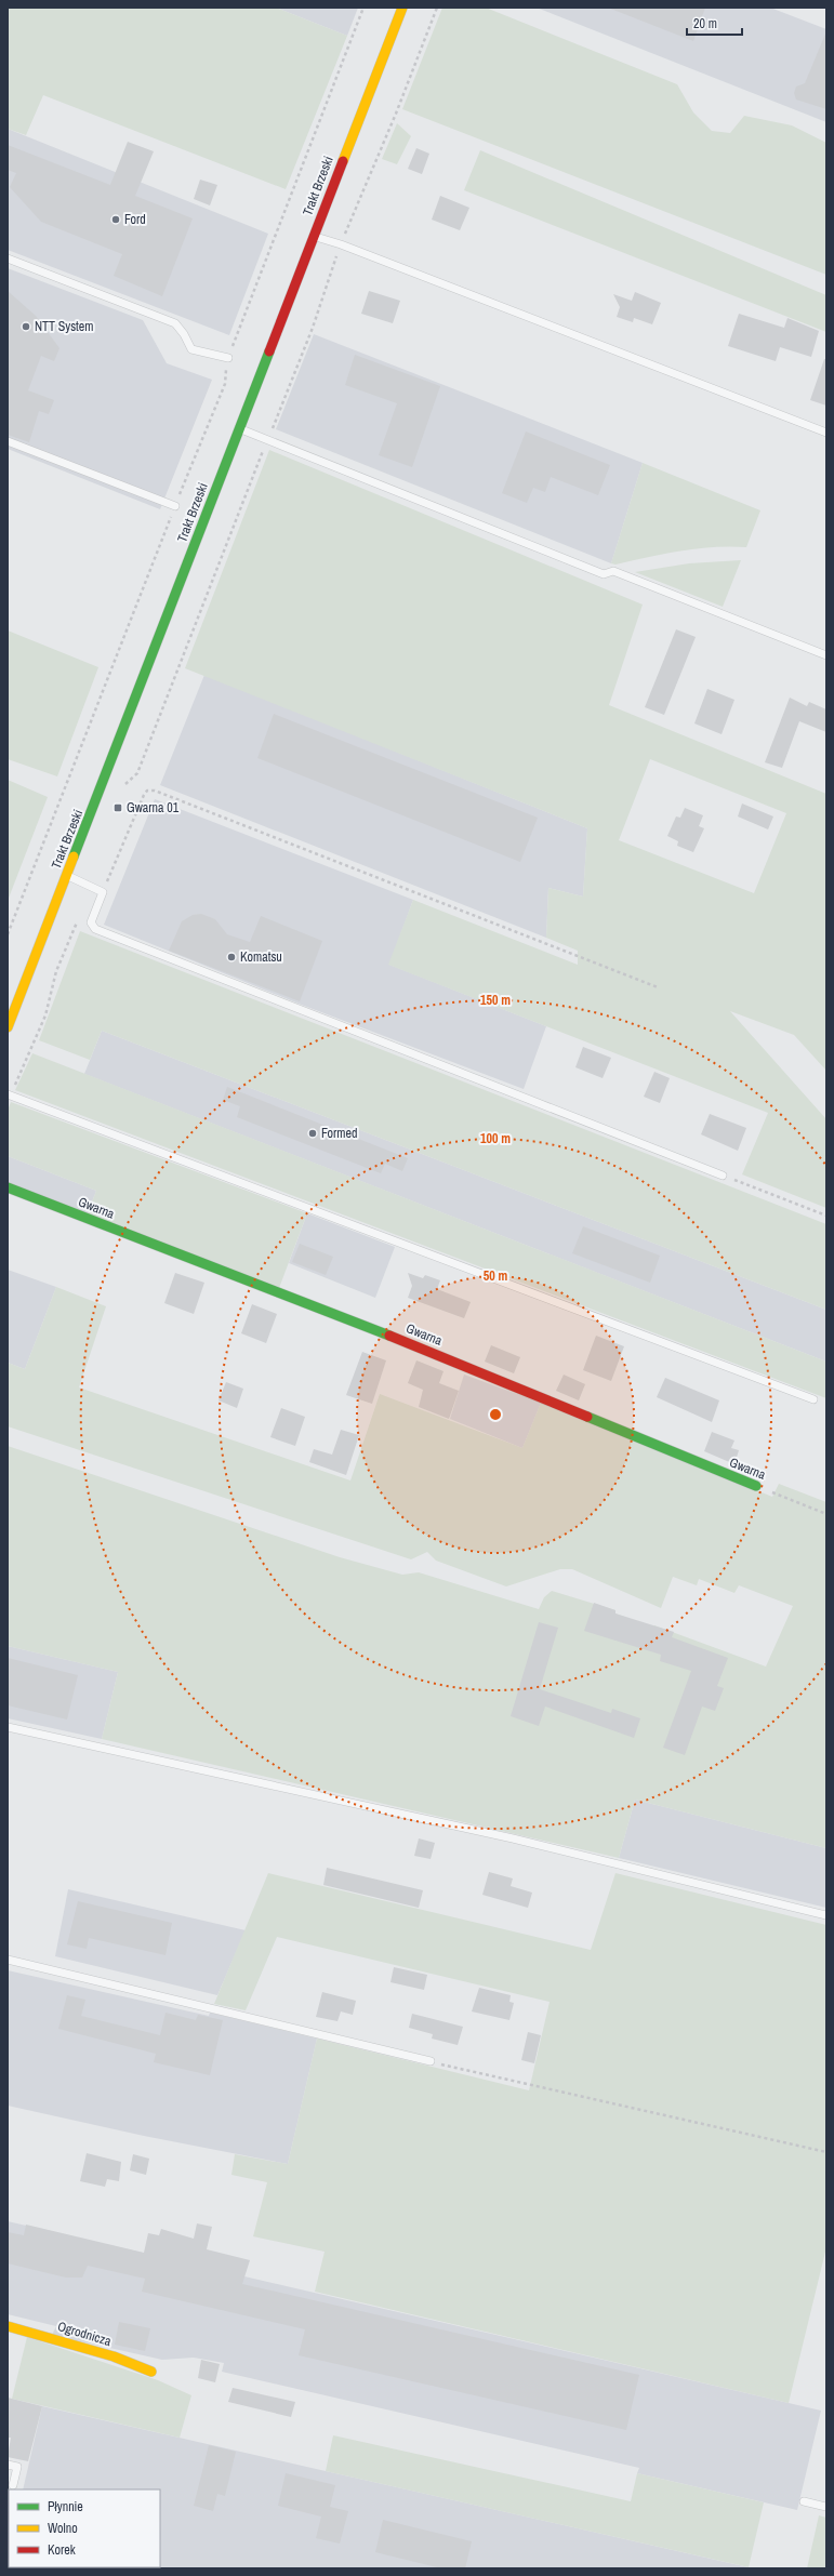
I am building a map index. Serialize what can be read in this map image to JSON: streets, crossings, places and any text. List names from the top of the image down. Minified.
{"streets":{"main road":["Trakt Brzeski","Gwarna","Ogrodnicza"]},"places":{"other":["Ford","NTT System","Komatsu","Formed"],"transit":["Gwarna 01"]},"legend":["Płynnie","Wolno","Korek"],"scale_bar":"20 m","rings":["150 m","100 m","50 m"]}
